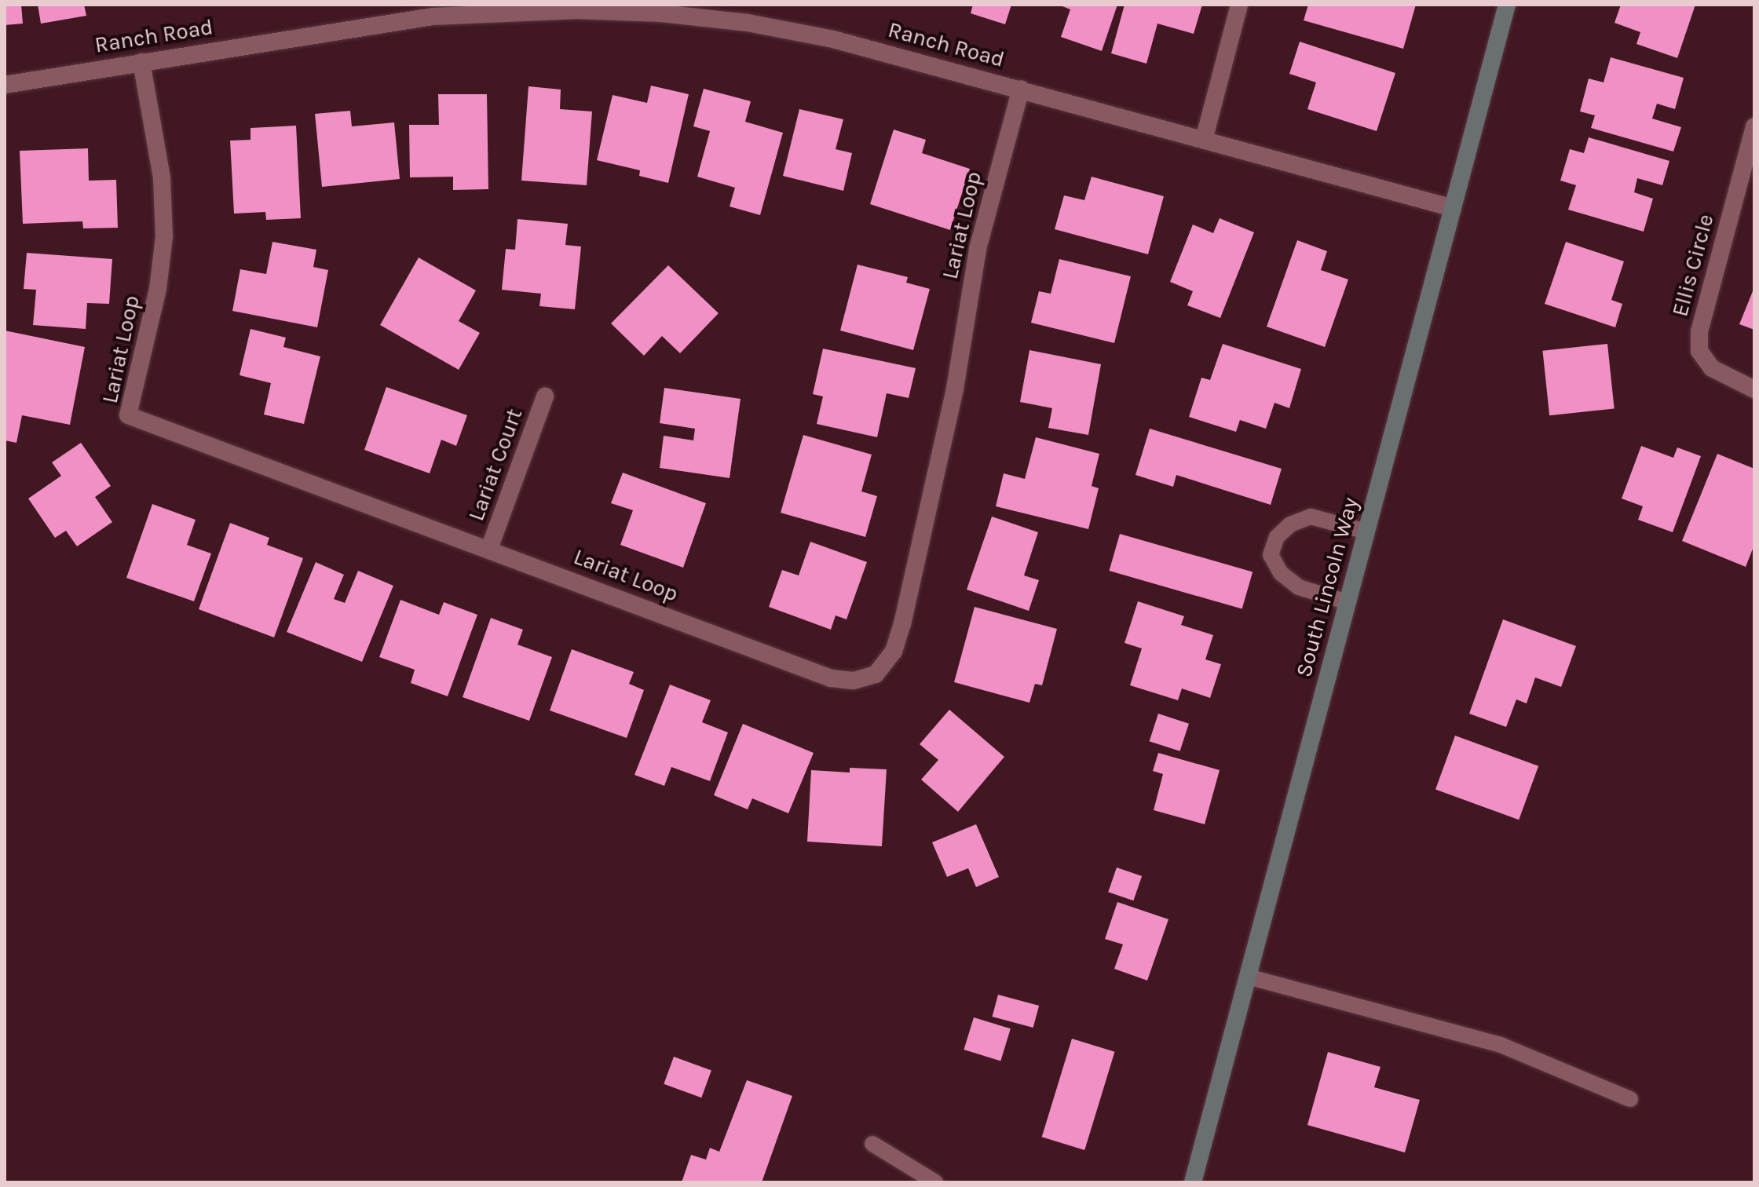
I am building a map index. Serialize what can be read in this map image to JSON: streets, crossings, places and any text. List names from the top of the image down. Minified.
{"streets":{"main road":["South Lincoln Way"],"street":["Ranch Road","Lariat Loop","Ellis Circle","Lariat Court"]},"crossings":[["Ranch Road","Lariat Loop"],["Ranch Road","South Lincoln Way"],["Lariat Loop","Lariat Court"]]}
